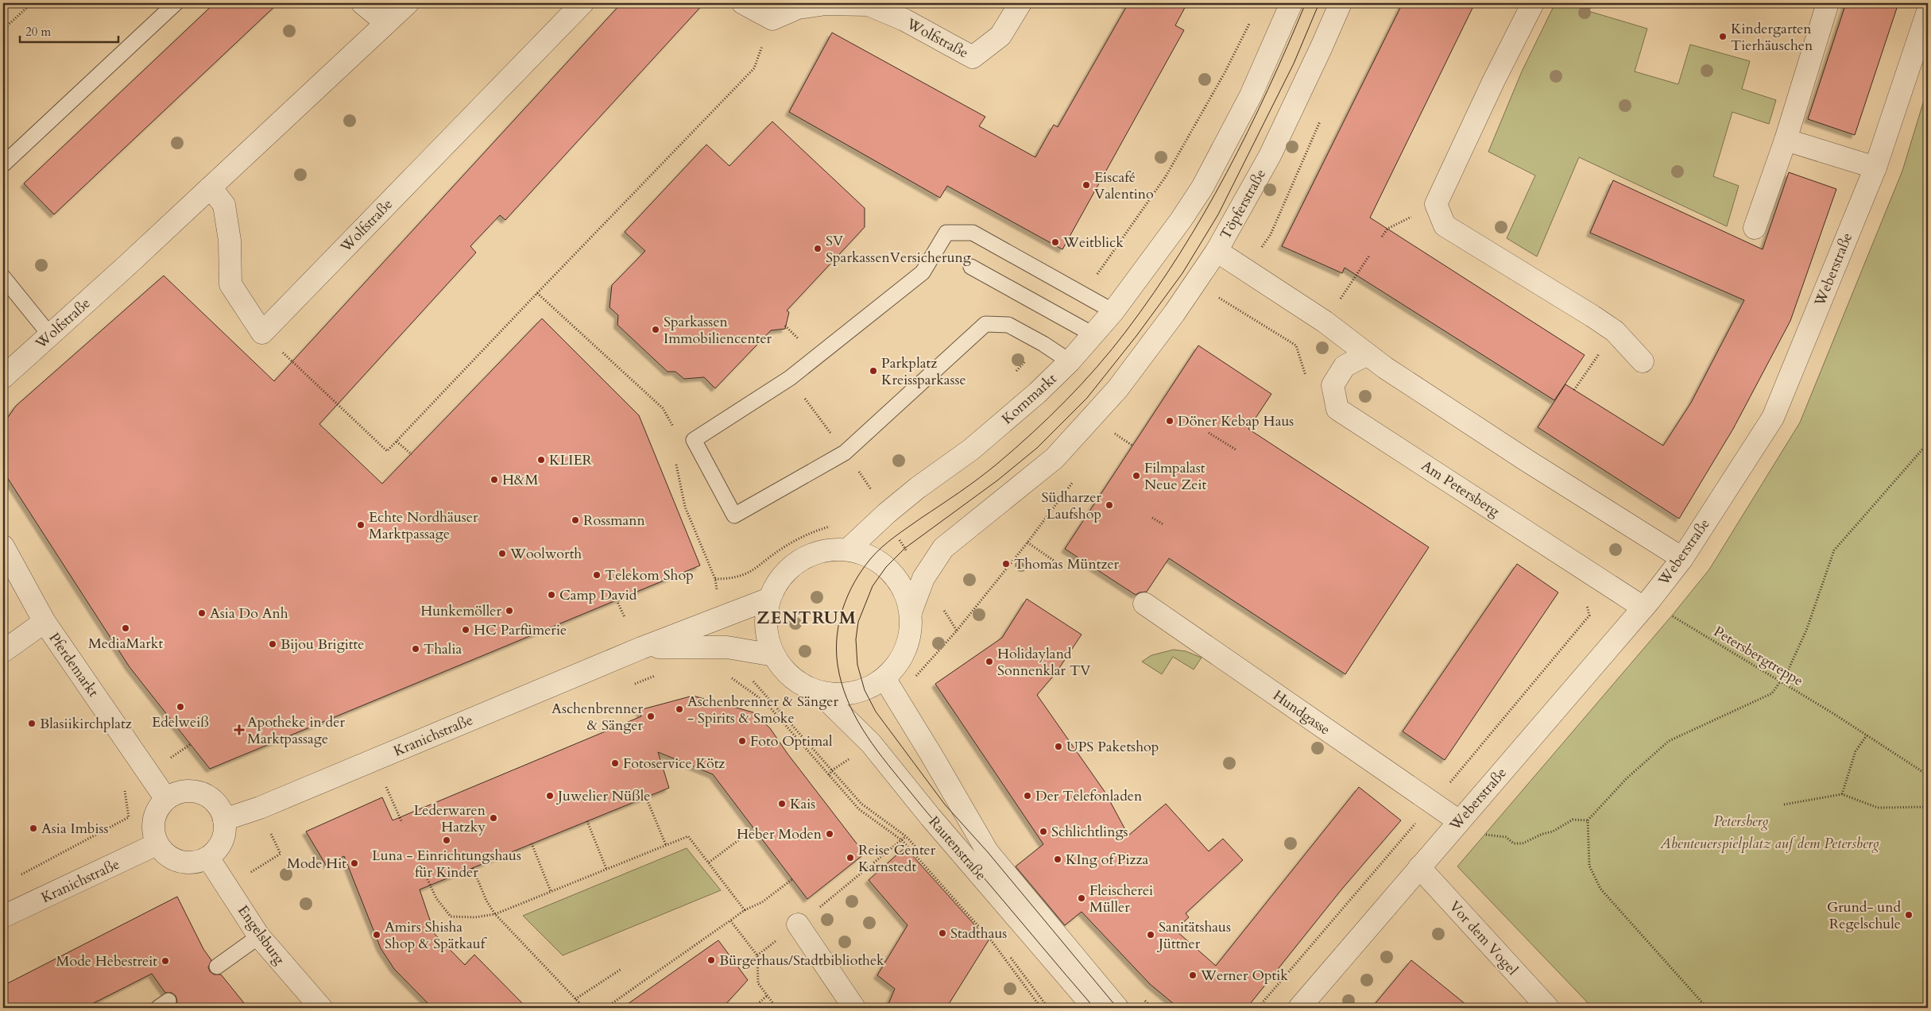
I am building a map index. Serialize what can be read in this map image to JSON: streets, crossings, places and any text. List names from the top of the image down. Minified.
{"streets":{"street":["Wolfstraße","Töpferstraße","Weberstraße","Kornmarkt","Am Petersberg","Pferdemarkt","Hundgasse","Kranichstraße","Rautenstraße","Engelsburg","Vor dem Vogel"],"path":["Petersbergtreppe"]},"crossings":[["Weberstraße","Am Petersberg"],["Weberstraße","Hundgasse"],["Weberstraße","Vor dem Vogel"],["Pferdemarkt","Kranichstraße"],["Pferdemarkt","Engelsburg"],["Kranichstraße","Engelsburg"]],"districts":["ZENTRUM"],"parks":["Petersberg","Abenteuerspielplatz auf dem Petersberg"],"places":{"other":["Kindergarten Tierhäuschen","Eiscafé Valentino","Weitblick","SV SparkassenVersicherung","Sparkassen Immobiliencenter","Parkplatz Kreissparkasse","Döner Kebap Haus","KLIER","Filmpalast Neue Zeit","H&M","Südharzer Laufshop","Rossmann","Echte Nordhäuser Marktpassage","Woolworth","Thomas Müntzer","Telekom Shop","Camp David","Hunkemöller","Asia Do Anh","MediaMarkt","HC Parfümerie","Bijou Brigitte","Thalia","Holidayland Sonnenklar TV","Edelweiß","Aschenbrenner & Sänger - Spirits & Smoke","Aschenbrenner & Sänger","Blasiikirchplatz","Foto Optimal","UPS Paketshop","Fotoservice Kötz","Juwelier Nüßle","Der Telefonladen","Kais","Lederwaren Hatzky","Asia Imbiss","Schlichtlings","Heber Moden","Luna - Einrichtungshaus für Kinder","Reise Center Karnstedt","KIng of Pizza","Mode Hit","Fleischerei Müller","Grund- und Regelschule","Stadthaus","Amirs Shisha Shop & Spätkauf","Sanitätshaus Jüttner","Bürgerhaus/Stadtbibliothek","Mode Hebestreit","Werner Optik"],"health":["Apotheke in der Marktpassage"]},"scale_bar":"20 m"}
